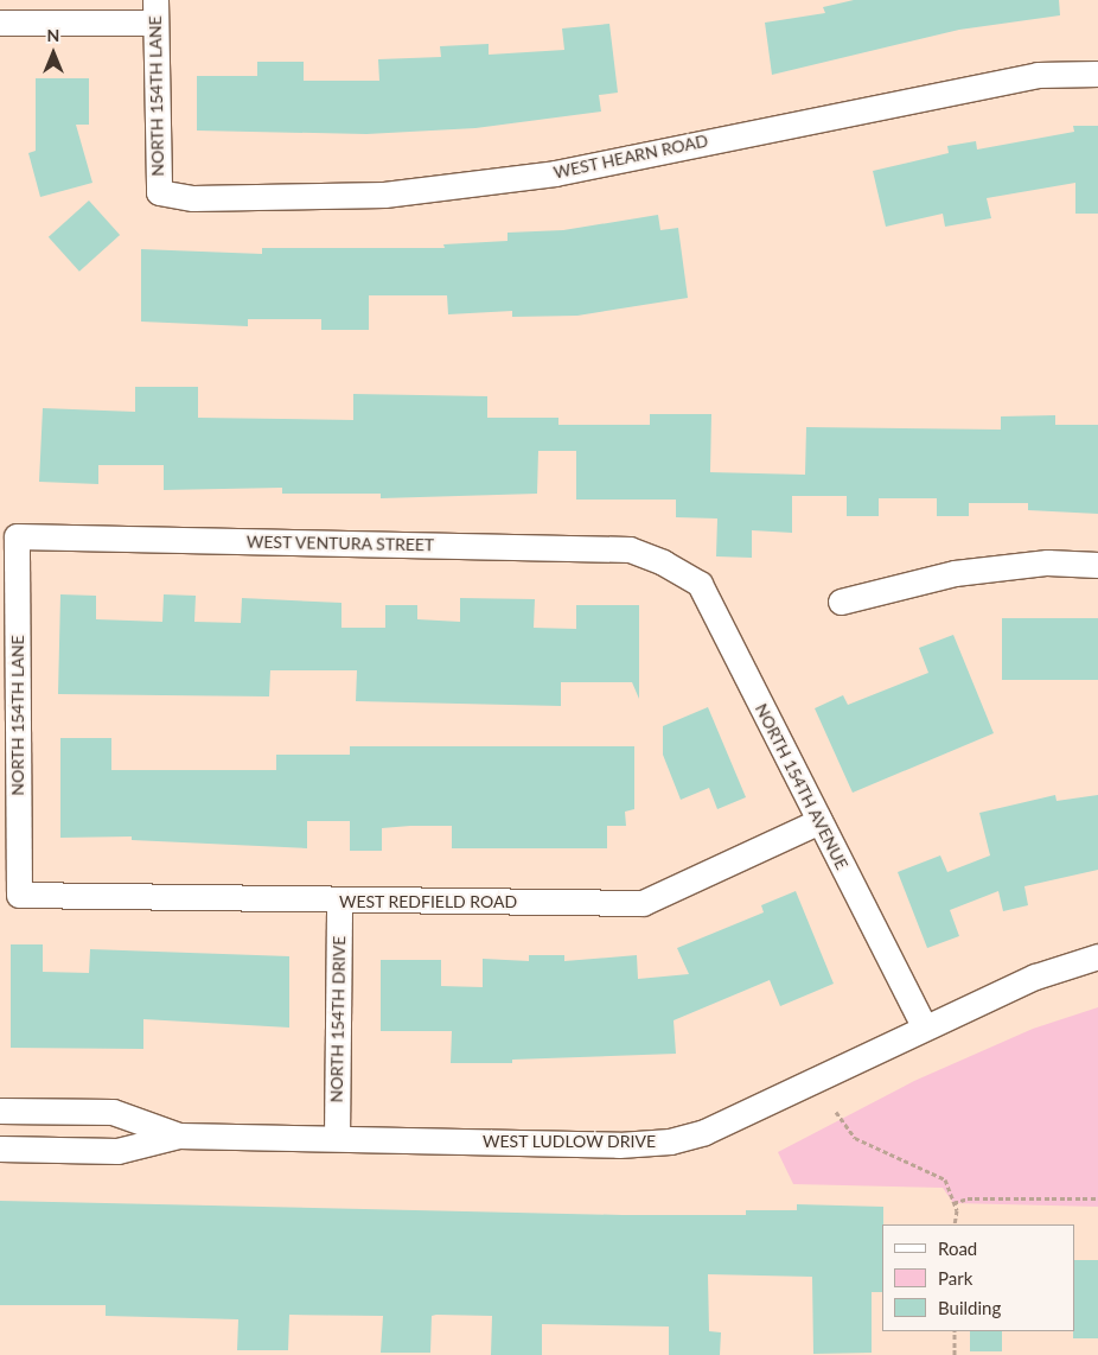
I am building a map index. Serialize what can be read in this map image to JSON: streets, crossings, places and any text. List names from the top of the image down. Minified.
{"streets":{"street":["NORTH 154TH LANE","WEST HEARN ROAD","WEST VENTURA STREET","NORTH 154TH AVENUE","WEST REDFIELD ROAD","NORTH 154TH DRIVE","WEST LUDLOW DRIVE"]},"crossings":[["NORTH 154TH LANE","WEST HEARN ROAD"],["NORTH 154TH LANE","WEST VENTURA STREET"],["NORTH 154TH LANE","WEST REDFIELD ROAD"],["WEST VENTURA STREET","NORTH 154TH AVENUE"],["NORTH 154TH AVENUE","WEST REDFIELD ROAD"],["NORTH 154TH AVENUE","WEST LUDLOW DRIVE"],["WEST REDFIELD ROAD","NORTH 154TH DRIVE"],["NORTH 154TH DRIVE","WEST LUDLOW DRIVE"]],"legend":["Road","Park","Building"],"north":"top"}
